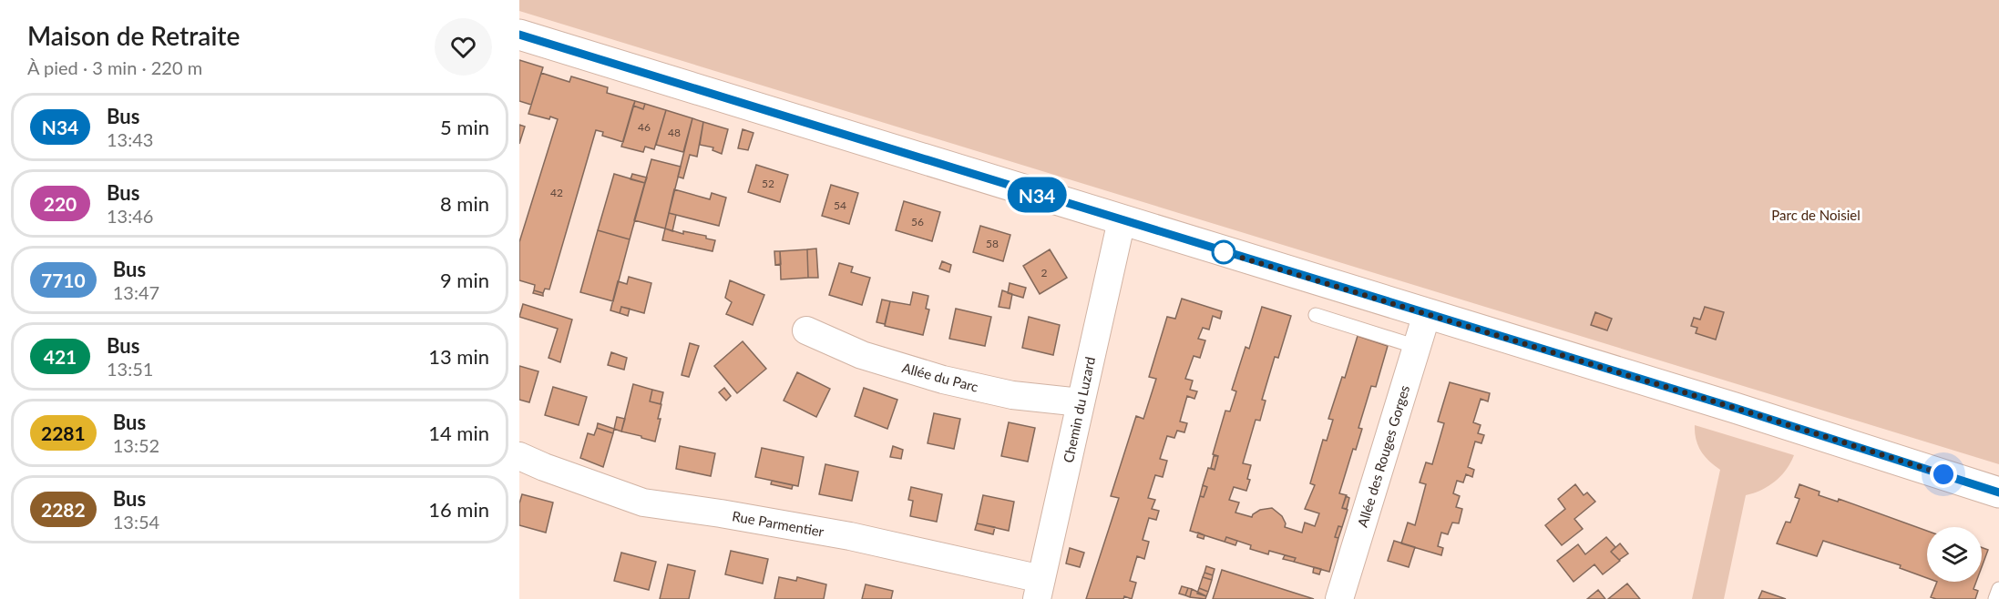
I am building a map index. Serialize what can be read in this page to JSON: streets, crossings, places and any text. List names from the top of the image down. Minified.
{"streets":{"street":["Allée du Parc","Chemin du Luzard","Allée des Rouges Gorges","Rue Parmentier"]},"crossings":[["Allée du Parc","Chemin du Luzard"],["Chemin du Luzard","Rue Parmentier"]],"parks":["Parc de Noisiel"],"lines":["bus line N34"],"house_numbers":["46","48","52","42","54","56","58","2"],"page":{"heading":["Maison de Retraite","À pied · 3 min · 220 m"],"on_map":"N34","list":[{"mark":"N34","name":"Bus","note":"13:43","value":"5 min"},{"mark":"220","name":"Bus","note":"13:46","value":"8 min"},{"mark":"7710","name":"Bus","note":"13:47","value":"9 min"},{"mark":"421","name":"Bus","note":"13:51","value":"13 min"},{"mark":"2281","name":"Bus","note":"13:52","value":"14 min"},{"mark":"2282","name":"Bus","note":"13:54","value":"16 min"}]}}
